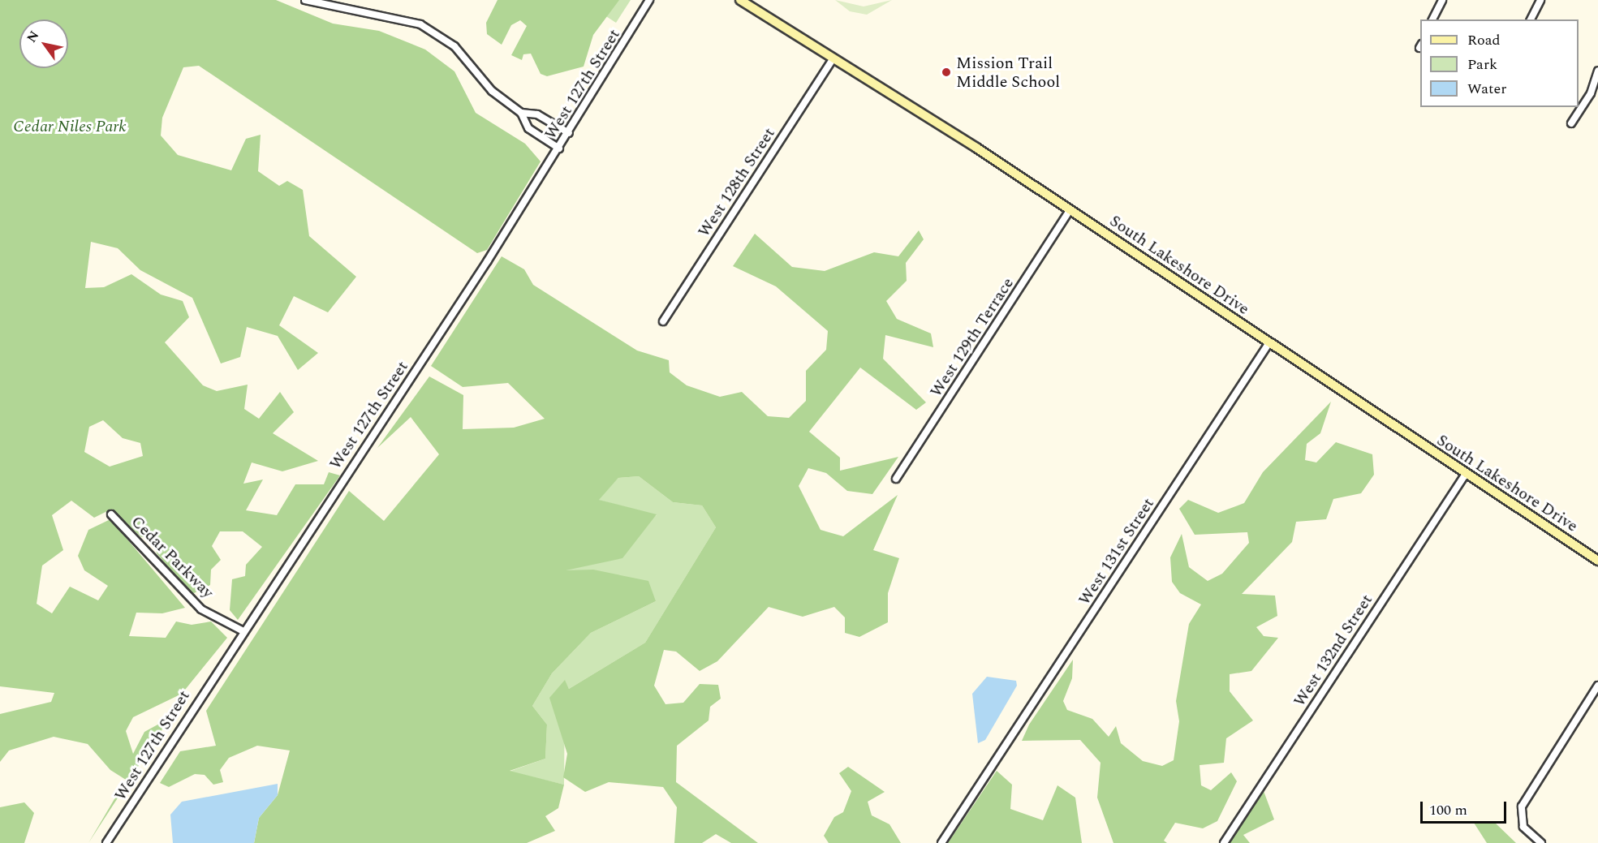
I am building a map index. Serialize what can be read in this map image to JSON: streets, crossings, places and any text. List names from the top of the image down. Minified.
{"streets":{"street":["West 127th Street","West 128th Street","South Lakeshore Drive","West 129th Terrace","West 131st Street","Cedar Parkway","West 132nd Street"]},"crossings":[["West 127th Street","Cedar Parkway"],["West 128th Street","South Lakeshore Drive"],["South Lakeshore Drive","West 129th Terrace"],["South Lakeshore Drive","West 131st Street"],["South Lakeshore Drive","West 132nd Street"]],"parks":["Cedar Niles Park"],"places":["Mission Trail Middle School"],"legend":["Road","Park","Water"],"scale_bar":"100 m","north":"top left"}
